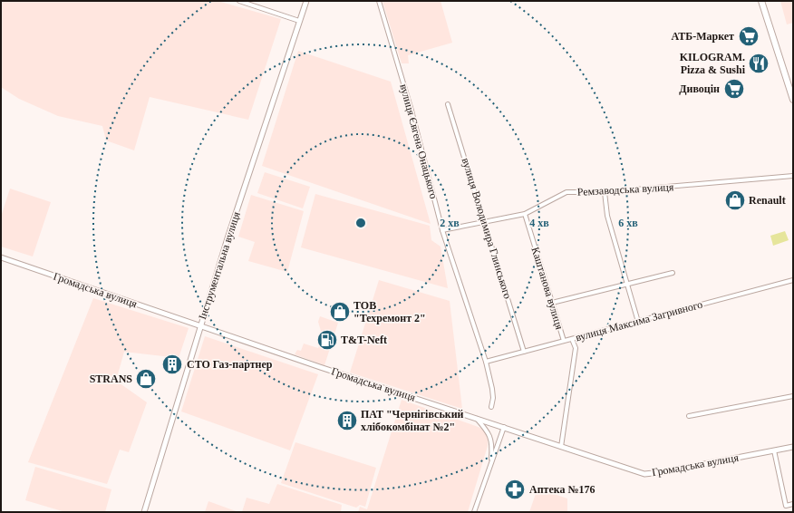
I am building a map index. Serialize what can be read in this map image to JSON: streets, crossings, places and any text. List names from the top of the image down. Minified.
{"streets":{"street":["вулиця Євгена Онацького","Ремзаводська вулиця","вулиця Володимира Глинського","Інструментальна вулиця","Каштанова вулиця","Громадська вулиця","вулиця Максима Загривного"]},"crossings":[["вулиця Євгена Онацького","Ремзаводська вулиця"],["вулиця Євгена Онацького","вулиця Максима Загривного"],["Ремзаводська вулиця","вулиця Володимира Глинського"],["Ремзаводська вулиця","Каштанова вулиця"],["вулиця Володимира Глинського","вулиця Максима Загривного"],["Інструментальна вулиця","Громадська вулиця"],["Каштанова вулиця","Громадська вулиця"],["Каштанова вулиця","вулиця Максима Загривного"]],"places":{"supermarket":["АТБ-Маркет","Дивоцін"],"restaurant":["KILOGRAM. Pizza & Sushi"],"shop":["Renault","ТОВ \"Техремонт 2\"","STRANS"],"fuel station":["T&T-Neft"],"building":["СТО Газ-партнер","ПАТ \"Чернігівський хлібокомбінат №2\""],"pharmacy":["Аптека №176"]},"rings":["2 хв","4 хв","6 хв"]}
